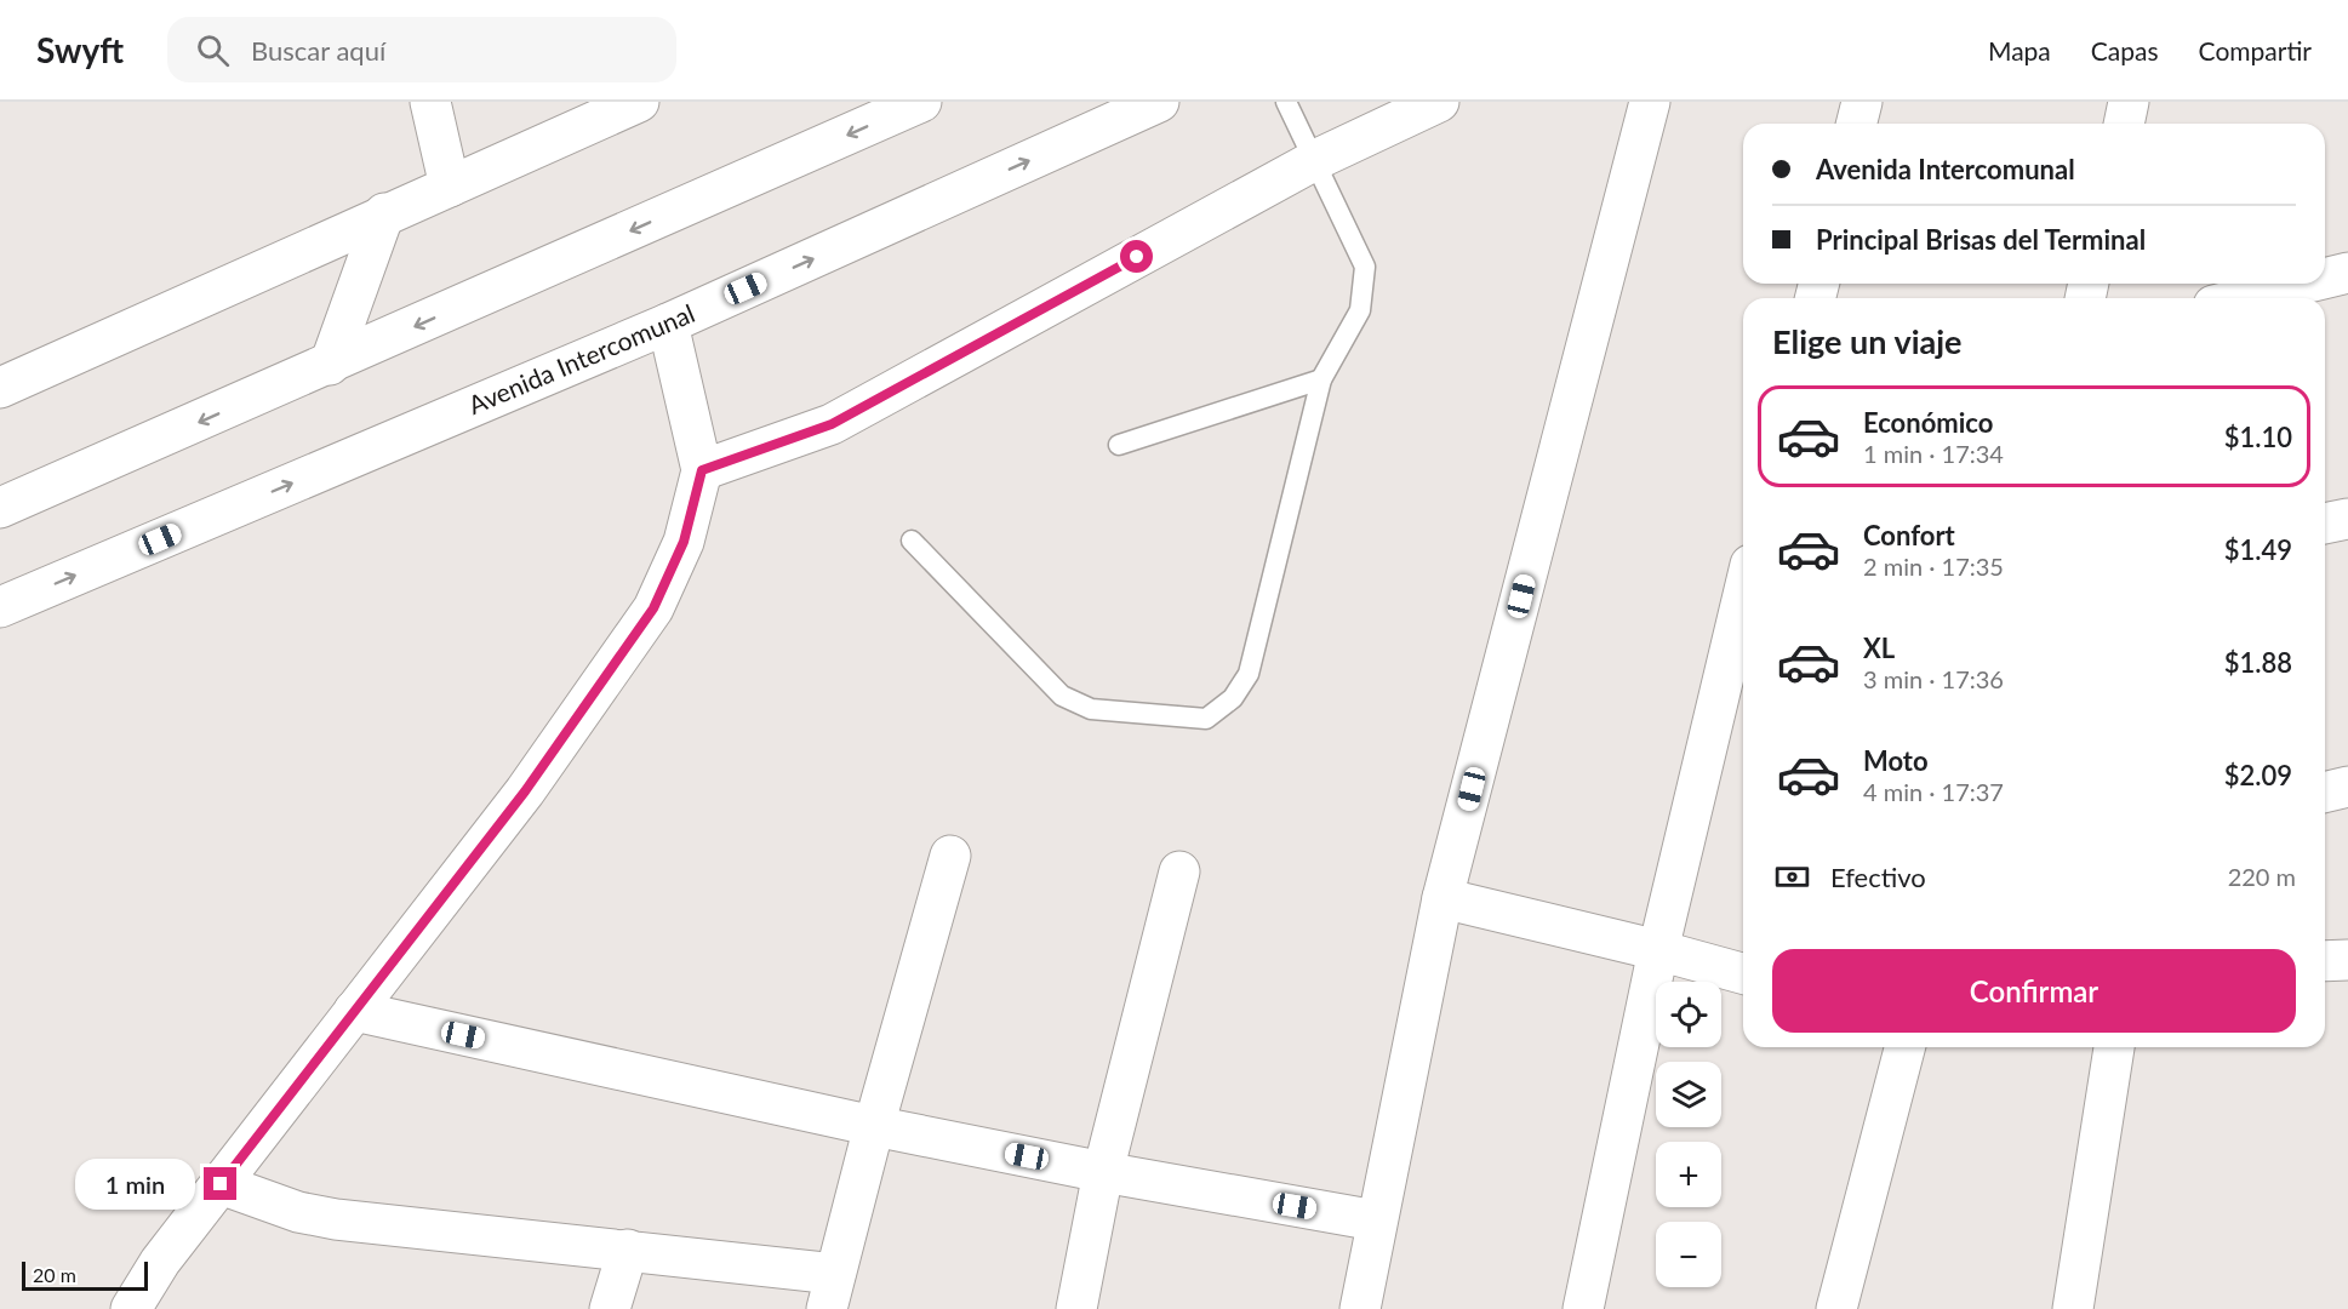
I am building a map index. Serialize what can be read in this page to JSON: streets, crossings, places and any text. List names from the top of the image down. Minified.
{"streets":{"street":["Avenida Intercomunal"]},"scale_bar":"20 m","page":{"header":"Swyft","search":"Buscar aquí","nav":["Mapa","Capas","Compartir"],"banner":["Avenida Intercomunal","Principal Brisas del Terminal"],"heading":"Elige un viaje","list":[{"name":"Económico","note":"1 min · 17:34","value":"$1.10"},{"name":"Confort","note":"2 min · 17:35","value":"$1.49"},{"name":"XL","note":"3 min · 17:36","value":"$1.88"},{"name":"Moto","note":"4 min · 17:37","value":"$2.09"}],"pay":["Efectivo","220 m"],"buttons":"Confirmar","map_buttons":["+","−"],"bubble":"1 min","scale":"20 m"}}
